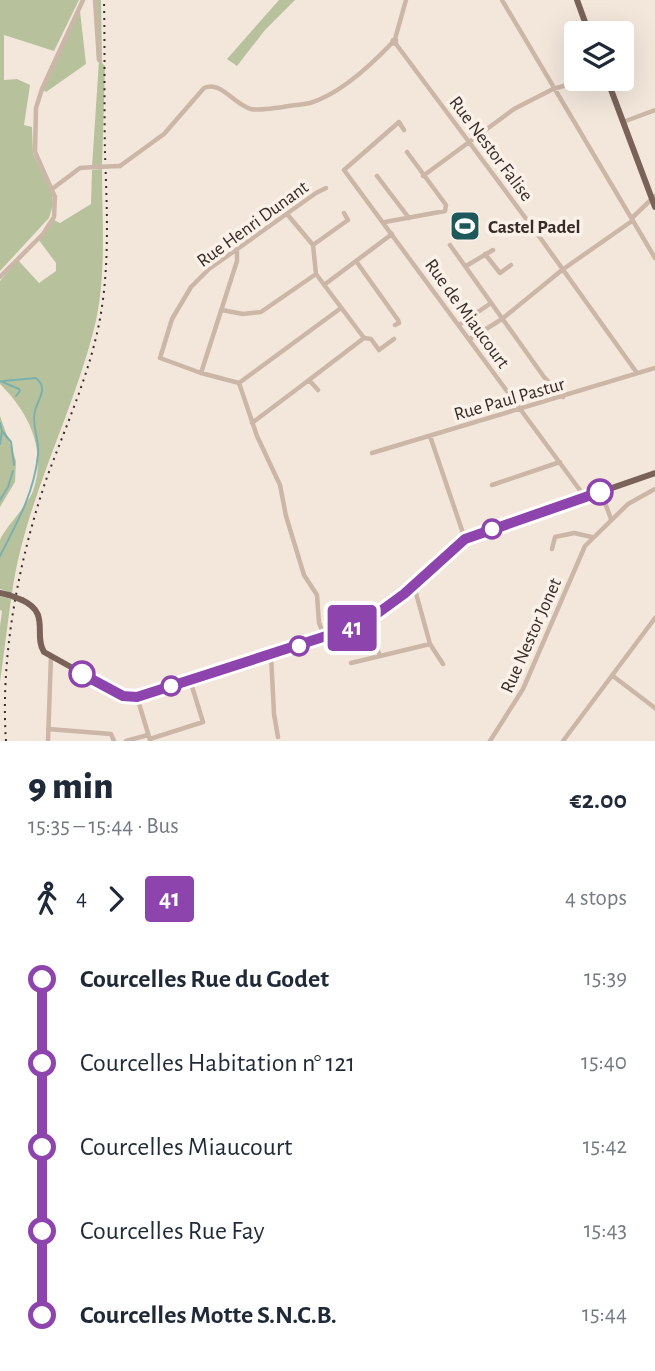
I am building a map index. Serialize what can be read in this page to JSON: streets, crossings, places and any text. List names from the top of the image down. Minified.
{"streets":{"street":["Rue Nestor Falise","Rue Henri Dunant","Rue de Miaucourt","Rue Paul Pastur","Rue Nestor Jonet"]},"crossings":[["Rue Nestor Falise","Rue Paul Pastur"],["Rue de Miaucourt","Rue Paul Pastur"]],"places":{"sports":["Castel Padel"]},"lines":["bus line 41"],"page":{"on_map":"41","heading":["9 min","15:35 – 15:44 · Bus","€2.00"],"legs":["4","41","4 stops"],"list":[{"name":"Courcelles Rue du Godet","value":"15:39"},{"name":"Courcelles Habitation n° 121","value":"15:40"},{"name":"Courcelles Miaucourt","value":"15:42"},{"name":"Courcelles Rue Fay","value":"15:43"},{"name":"Courcelles Motte S.N.C.B.","value":"15:44"}]}}
